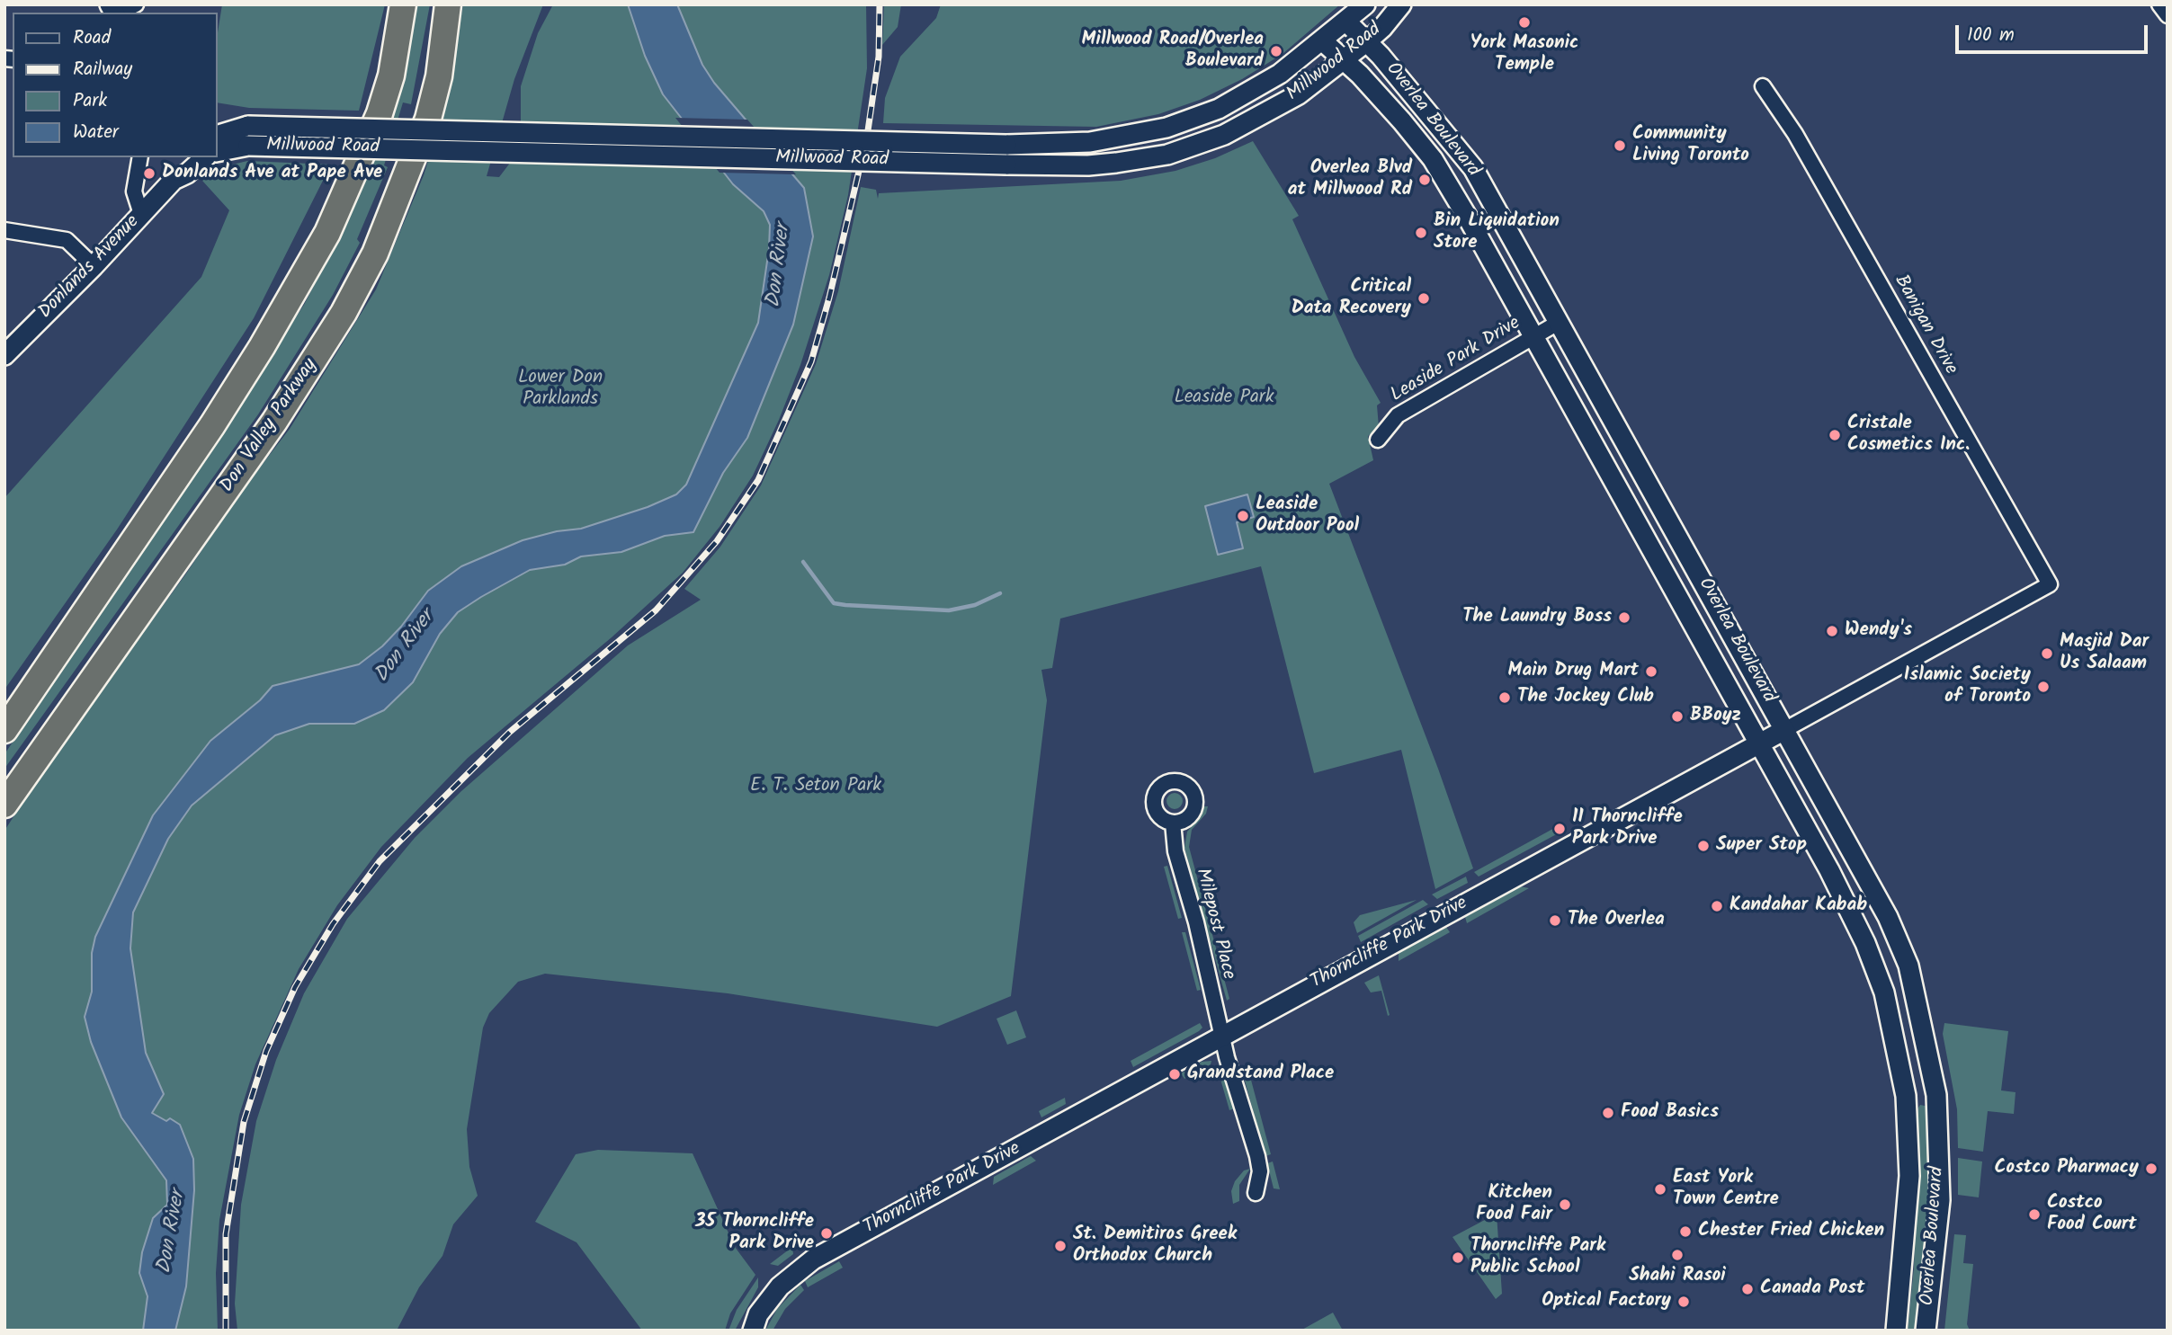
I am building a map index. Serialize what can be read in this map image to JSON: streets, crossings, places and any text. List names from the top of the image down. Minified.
{"streets":{"highway":["Don Valley Parkway"],"main road":["Millwood Road","Overlea Boulevard","Donlands Avenue","Thorncliffe Park Drive"],"street":["Banigan Drive","Leaside Park Drive","Milepost Place"]},"crossings":[["Millwood Road","Overlea Boulevard"],["Overlea Boulevard","Leaside Park Drive"],["Overlea Boulevard","Thorncliffe Park Drive"],["Banigan Drive","Thorncliffe Park Drive"],["Milepost Place","Thorncliffe Park Drive"]],"water":["Don River"],"parks":["Lower Don Parklands","Leaside Park","E. T. Seton Park"],"places":["York Masonic Temple","Millwood Road/Overlea Boulevard","Community Living Toronto","Donlands Ave at Pape Ave","Overlea Blvd at Millwood Rd","Bin Liquidation Store","Critical Data Recovery","Cristale Cosmetics Inc.","Leaside Outdoor Pool","The Laundry Boss","Wendy's","Masjid Dar Us Salaam","Main Drug Mart","Islamic Society of Toronto","The Jockey Club","BBoyz","11 Thorncliffe Park Drive","Super Stop","Kandahar Kabab","The Overlea","Grandstand Place","Food Basics","Costco Pharmacy","East York Town Centre","Kitchen Food Fair","Costco Food Court","Chester Fried Chicken","35 Thorncliffe Park Drive","St. Demitiros Greek Orthodox Church","Shahi Rasoi","Thorncliffe Park Public School","Canada Post","Optical Factory"],"legend":["Road","Railway","Park","Water"],"scale_bar":"100 m"}
